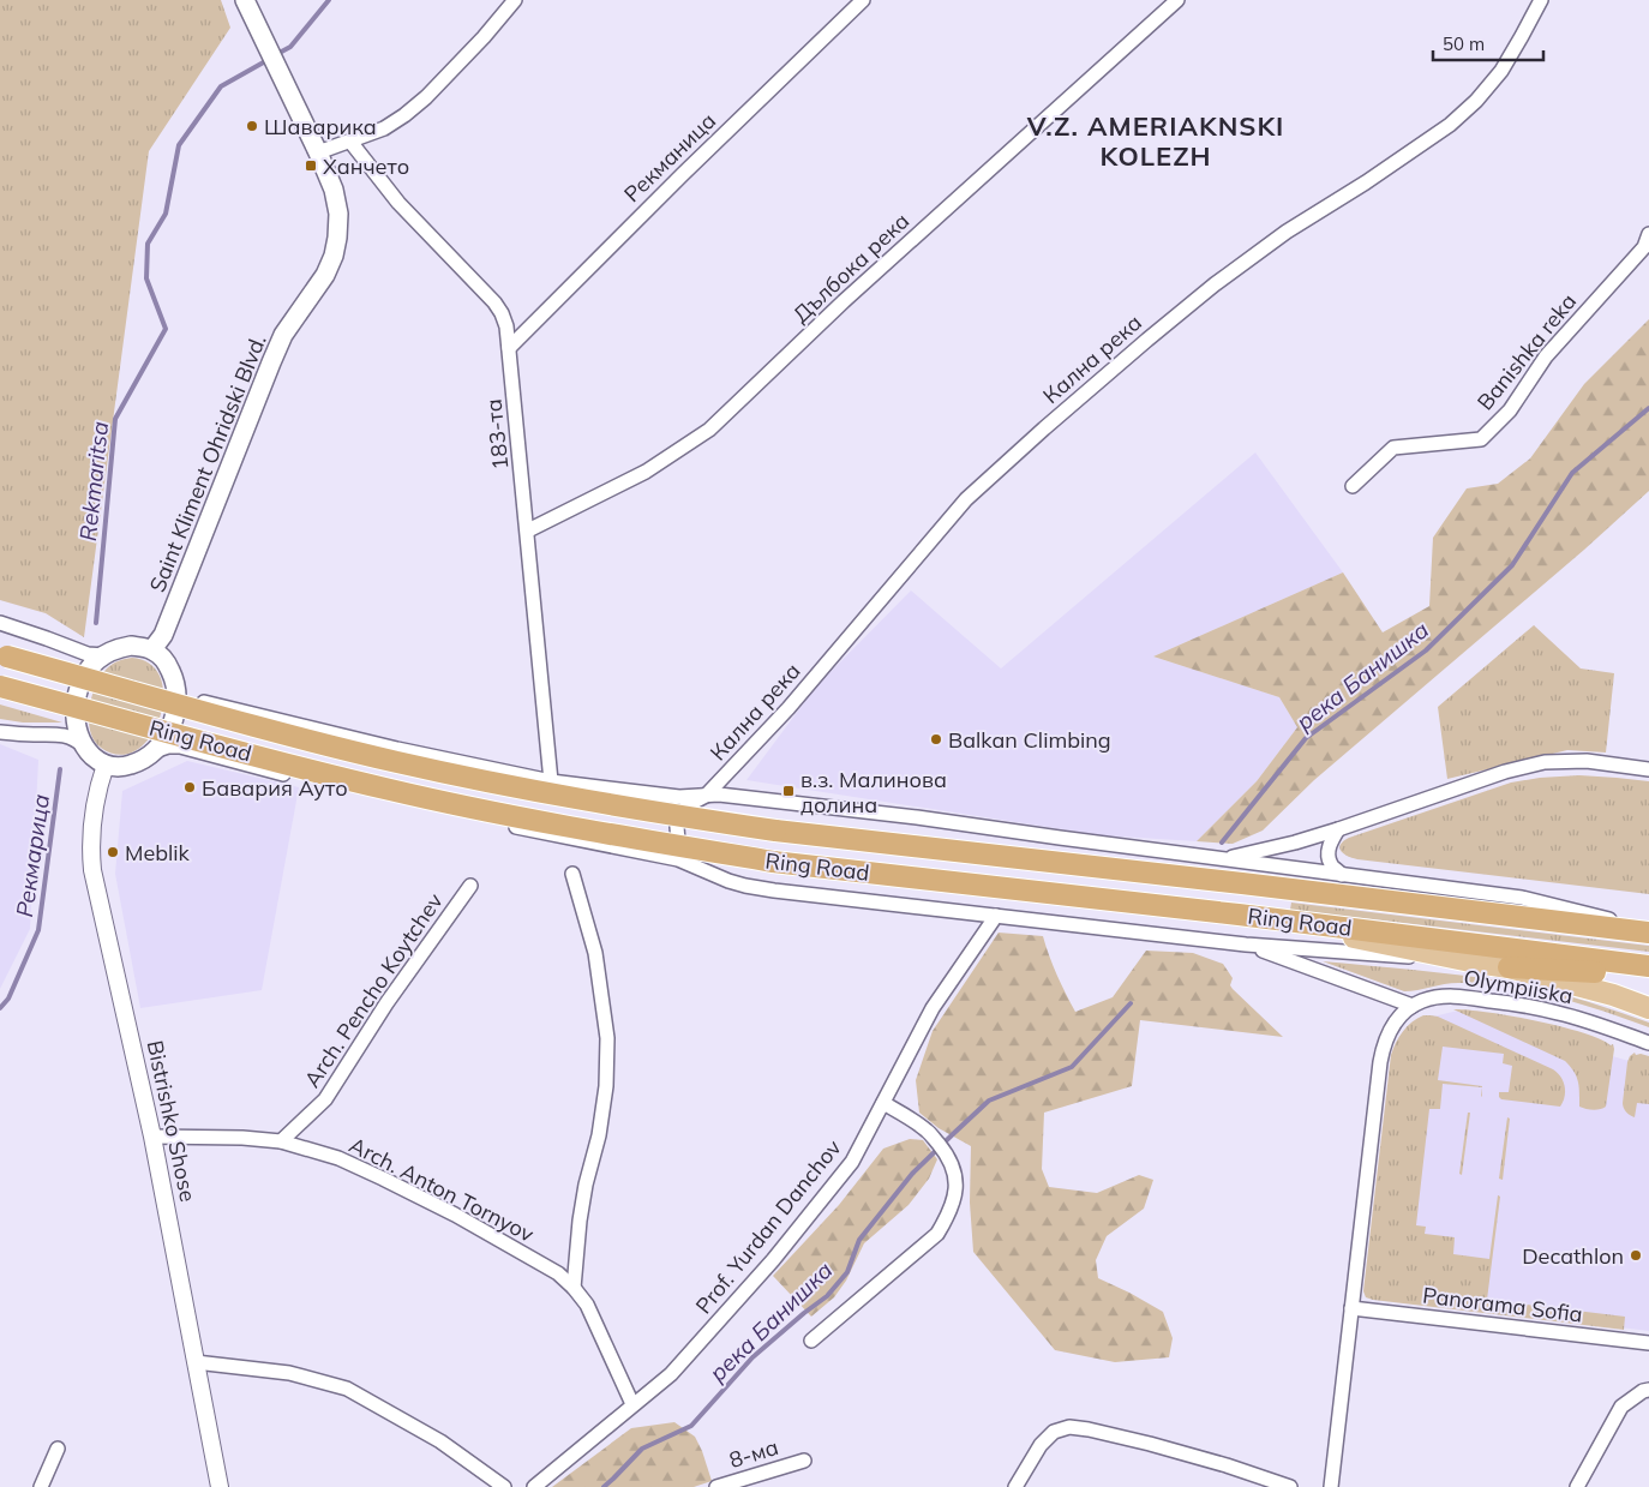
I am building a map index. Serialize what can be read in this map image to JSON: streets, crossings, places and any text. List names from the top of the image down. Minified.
{"streets":{"highway":["Ring Road"],"main road":["Saint Kliment Ohridski Blvd."],"street":["Рекманица","Дълбока река","Banishka reka","Кална река","183-та","Olympiiska","Arch. Pencho Koytchev","Bistrishko Shose","Arch. Anton Tornyov","Prof. Yurdan Danchov","Panorama Sofia","8-ма"]},"crossings":[["Рекманица","183-та"],["Дълбока река","183-та"],["Saint Kliment Ohridski Blvd.","Bistrishko Shose"],["Arch. Pencho Koytchev","Arch. Anton Tornyov"],["Bistrishko Shose","Arch. Anton Tornyov"],["Arch. Anton Tornyov","Prof. Yurdan Danchov"]],"districts":["V.Z. AMERIAKNSKI KOLEZH"],"water":["Rekmaritsa","река Банишка","Рекмарица"],"places":{"other":["Шаварика","Balkan Climbing","Бавария Ауто","Meblik","Decathlon"],"transit":["Ханчето","в.з. Малинова долина"]},"scale_bar":"50 m"}
